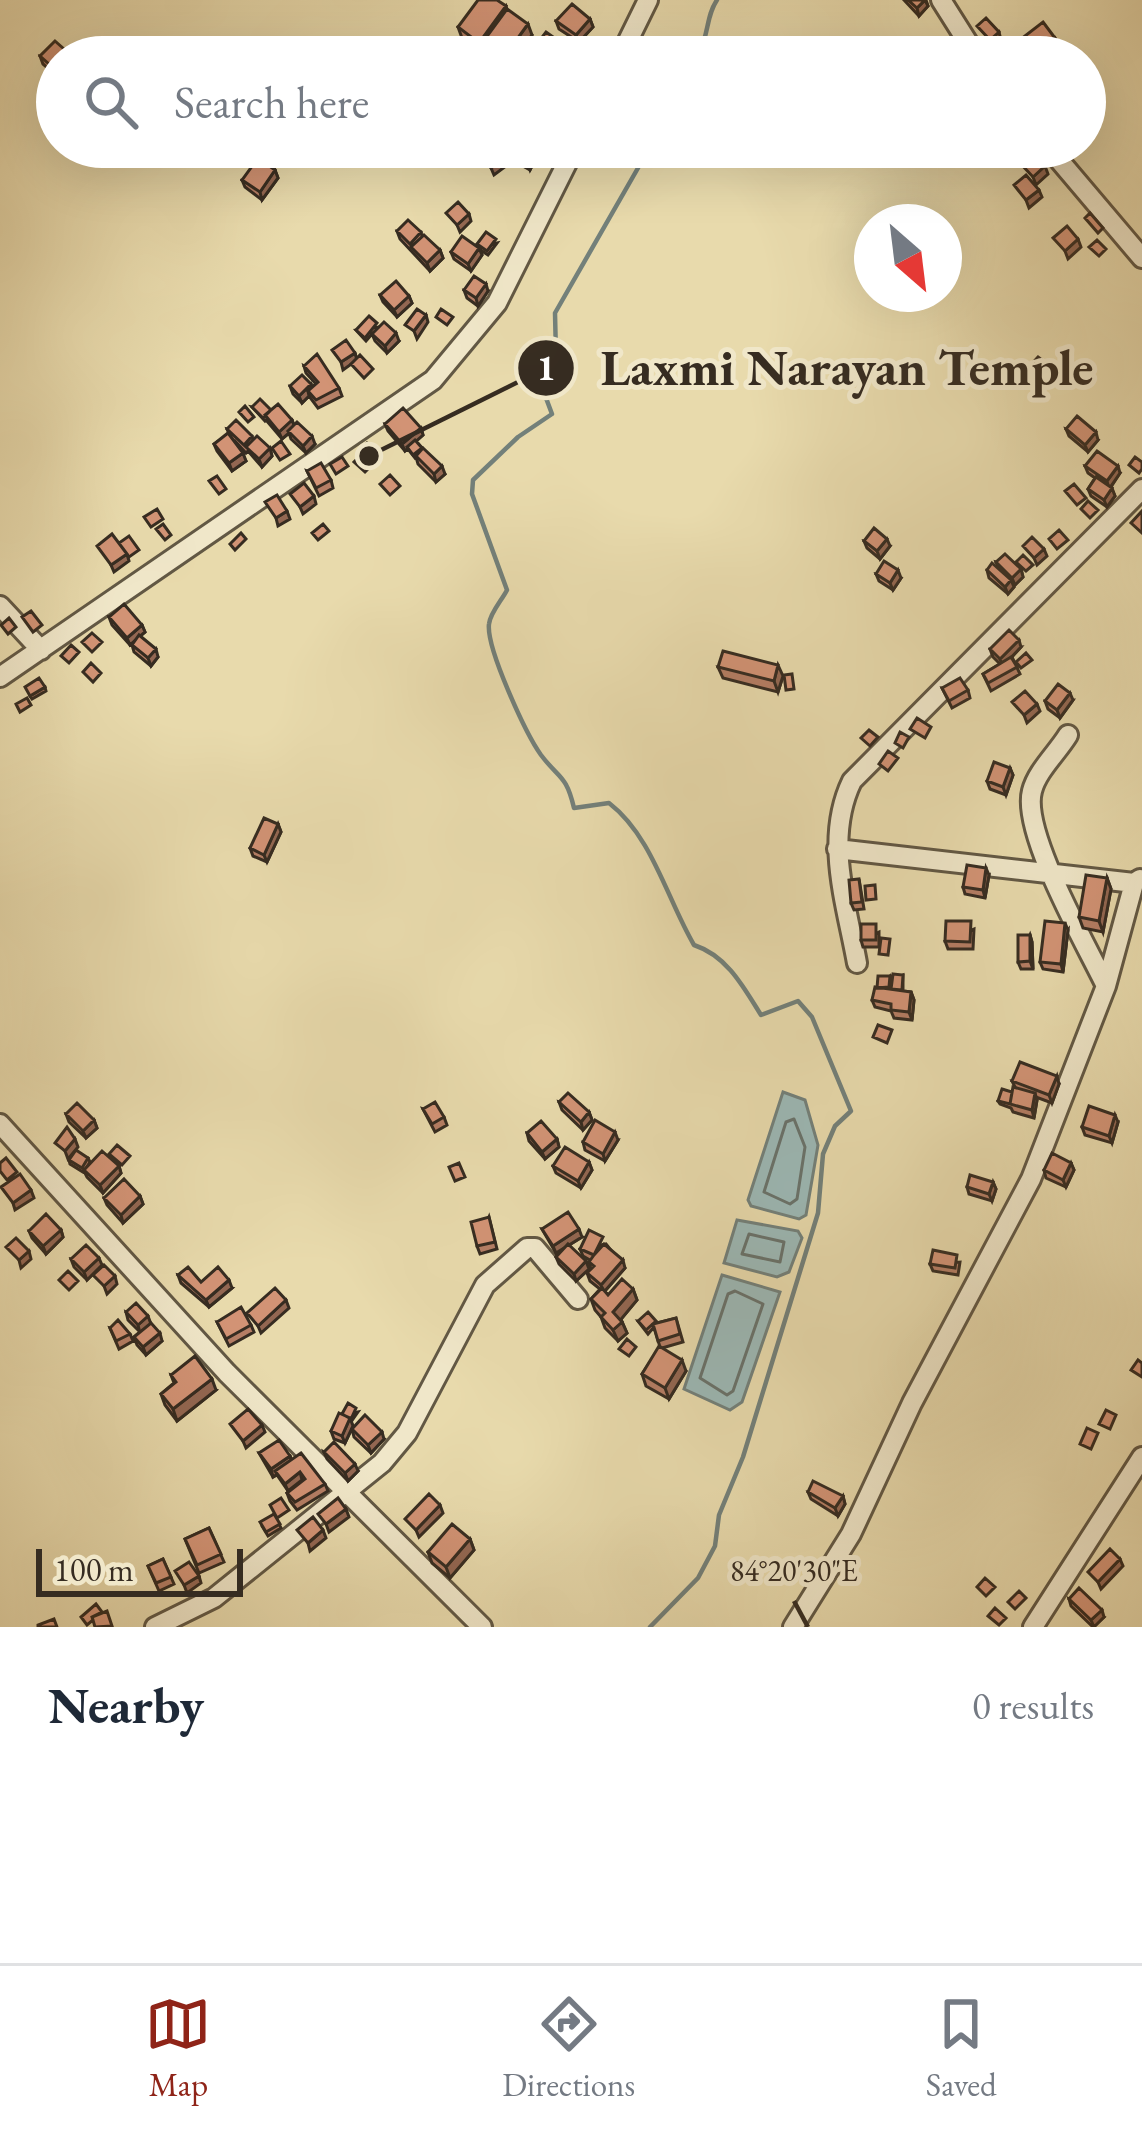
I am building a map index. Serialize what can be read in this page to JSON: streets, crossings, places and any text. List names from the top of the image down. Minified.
{"places":["Laxmi Narayan Temple"],"scale_bar":"100 m","north":"bottom right","page":{"search":"Search here","scale":"100 m","heading":["Nearby","0 results"],"nav":["Map","Directions","Saved"]},"coordinates":["84°20'30\"E"]}
